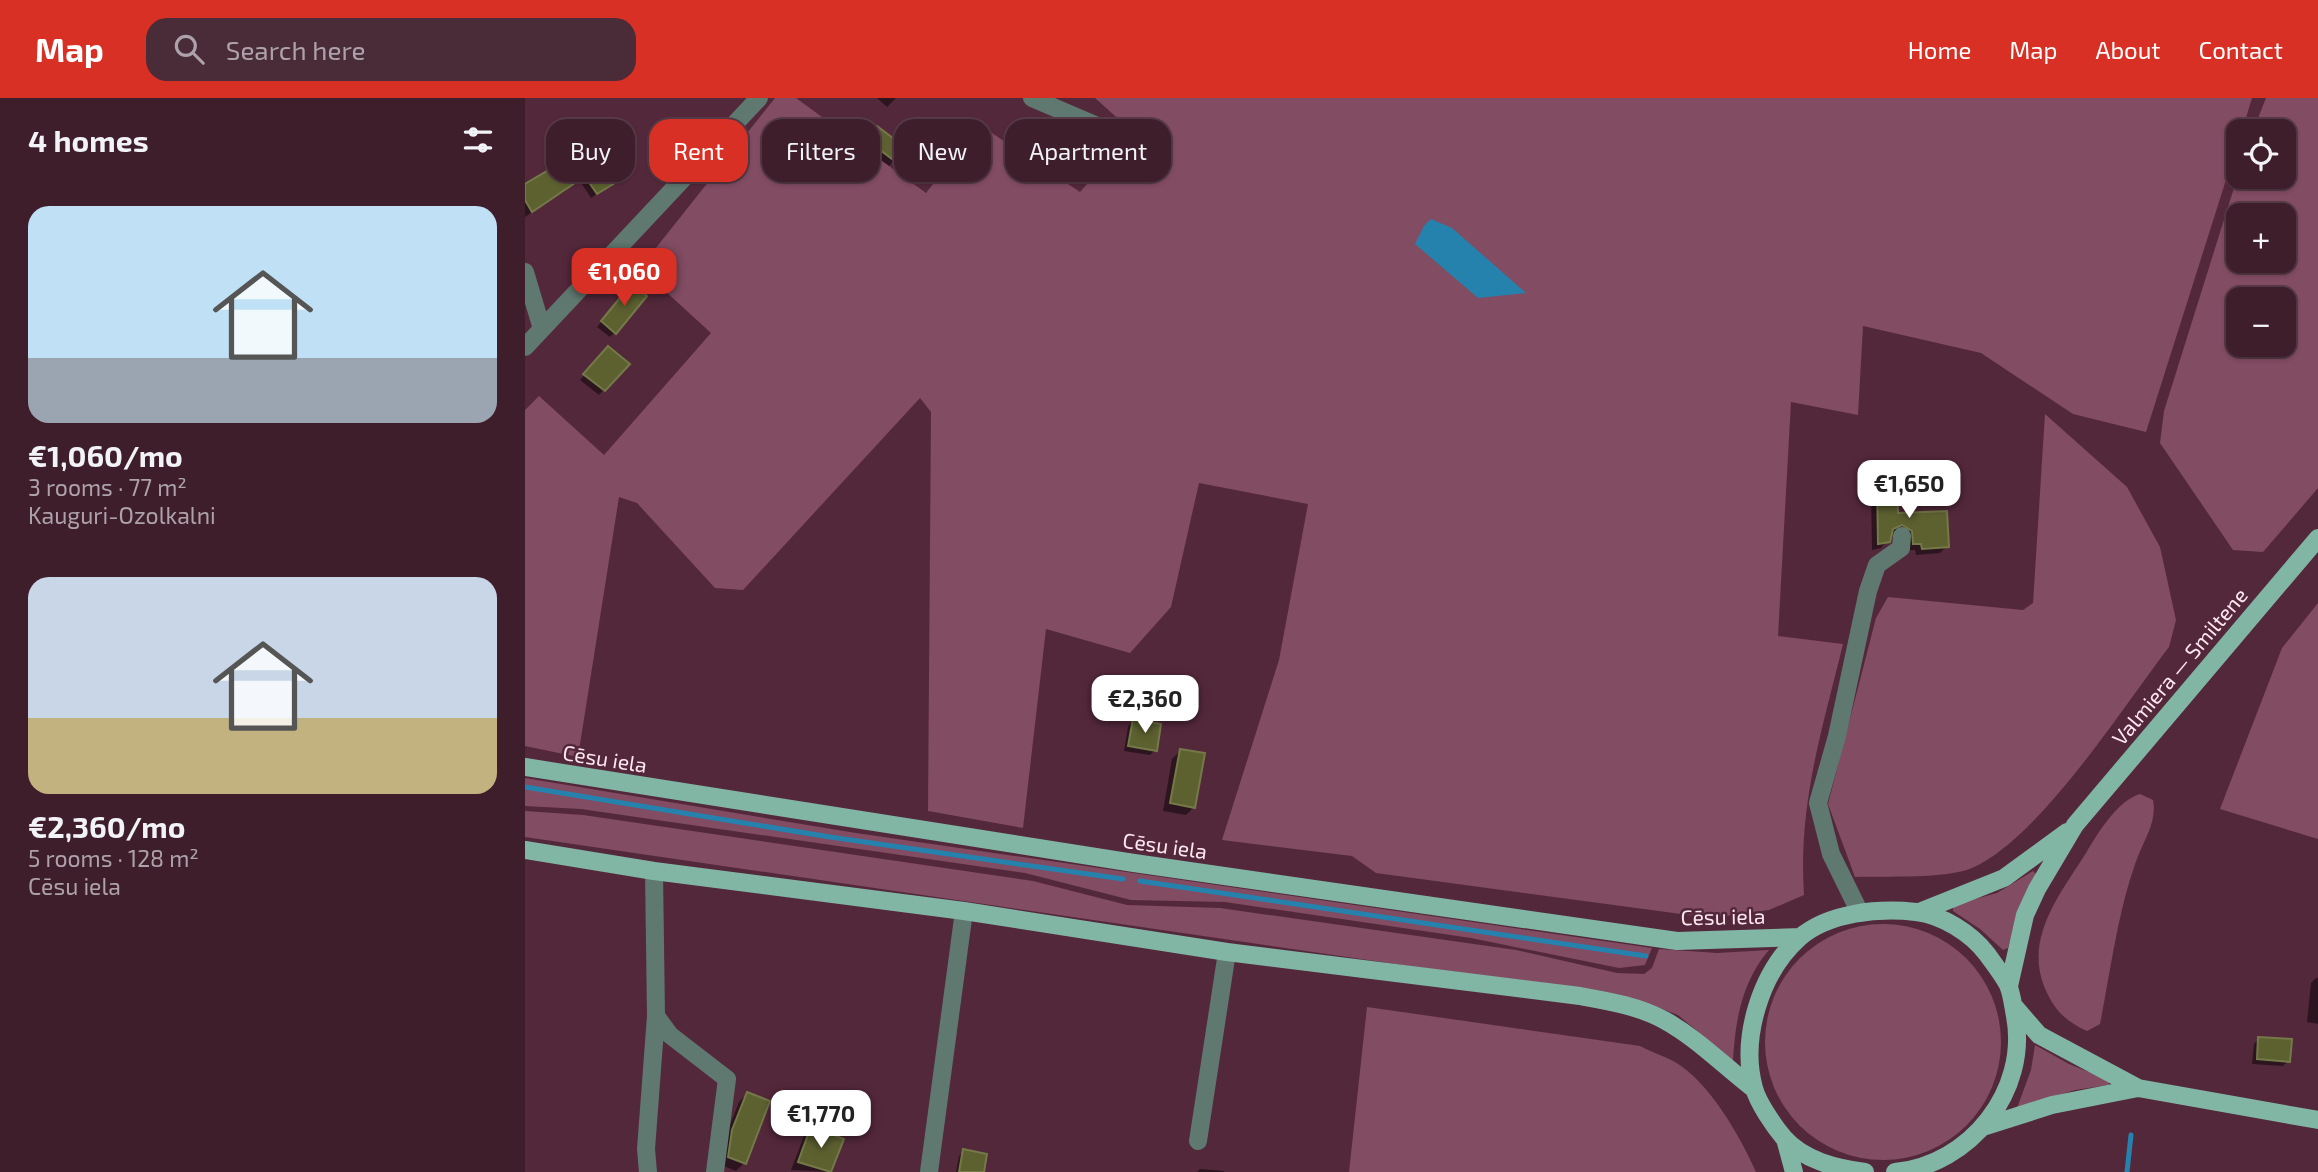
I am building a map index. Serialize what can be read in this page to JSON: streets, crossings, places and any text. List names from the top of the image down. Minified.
{"streets":{"main road":["Valmiera — Smiltene","Cēsu iela"]},"page":{"header":"Map","search":"Search here","nav":["Home","Map","About","Contact"],"heading":"4 homes","map_buttons":["+","−"],"chip":["Buy","Rent","Filters","New","Apartment"],"list":[{"name":"€1,060/mo","note":"3 rooms · 77 m² · Kauguri-Ozolkalni"},{"name":"€2,360/mo","note":"5 rooms · 128 m² · Cēsu iela"}],"price":["€1,060","€1,650","€2,360","€1,770"]}}
